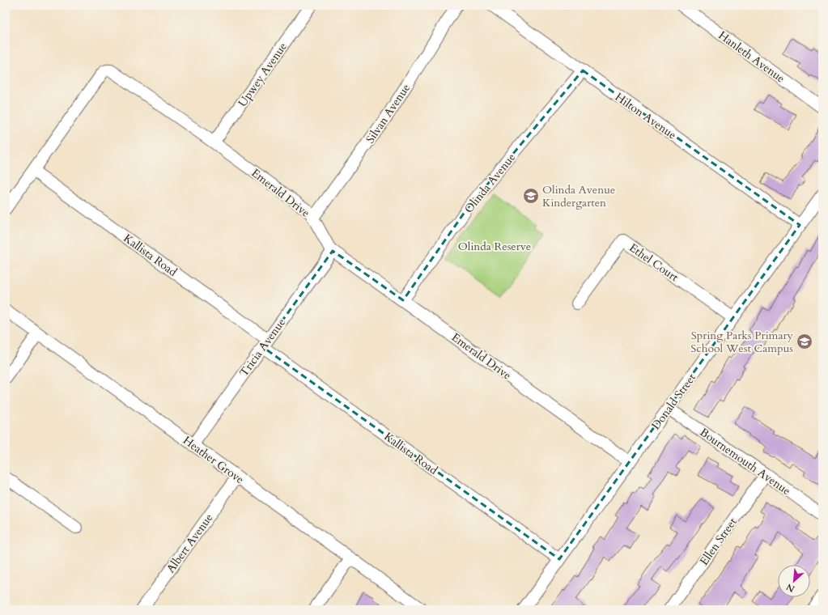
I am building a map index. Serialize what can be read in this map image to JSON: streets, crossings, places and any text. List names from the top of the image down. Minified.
{"streets":{"street":["Hanleth Avenue","Upwey Avenue","Silvan Avenue","Hilton Avenue","Olinda Avenue","Emerald Drive","Kallista Road","Ethel Court","Tricia Avenue","Donald Street","Heather Grove","Bournemouth Avenue","Ellen Street","Albert Avenue"]},"crossings":[["Upwey Avenue","Emerald Drive"],["Silvan Avenue","Emerald Drive"],["Hilton Avenue","Olinda Avenue"],["Hilton Avenue","Donald Street"],["Olinda Avenue","Emerald Drive"],["Emerald Drive","Kallista Road"],["Emerald Drive","Tricia Avenue"],["Emerald Drive","Donald Street"],["Kallista Road","Tricia Avenue"],["Kallista Road","Donald Street"],["Ethel Court","Donald Street"],["Tricia Avenue","Heather Grove"],["Donald Street","Bournemouth Avenue"],["Heather Grove","Albert Avenue"],["Bournemouth Avenue","Ellen Street"]],"parks":["Olinda Reserve"],"places":{"school or university":["Olinda Avenue Kindergarten","Spring Parks Primary School West Campus"]},"north":"bottom left"}
